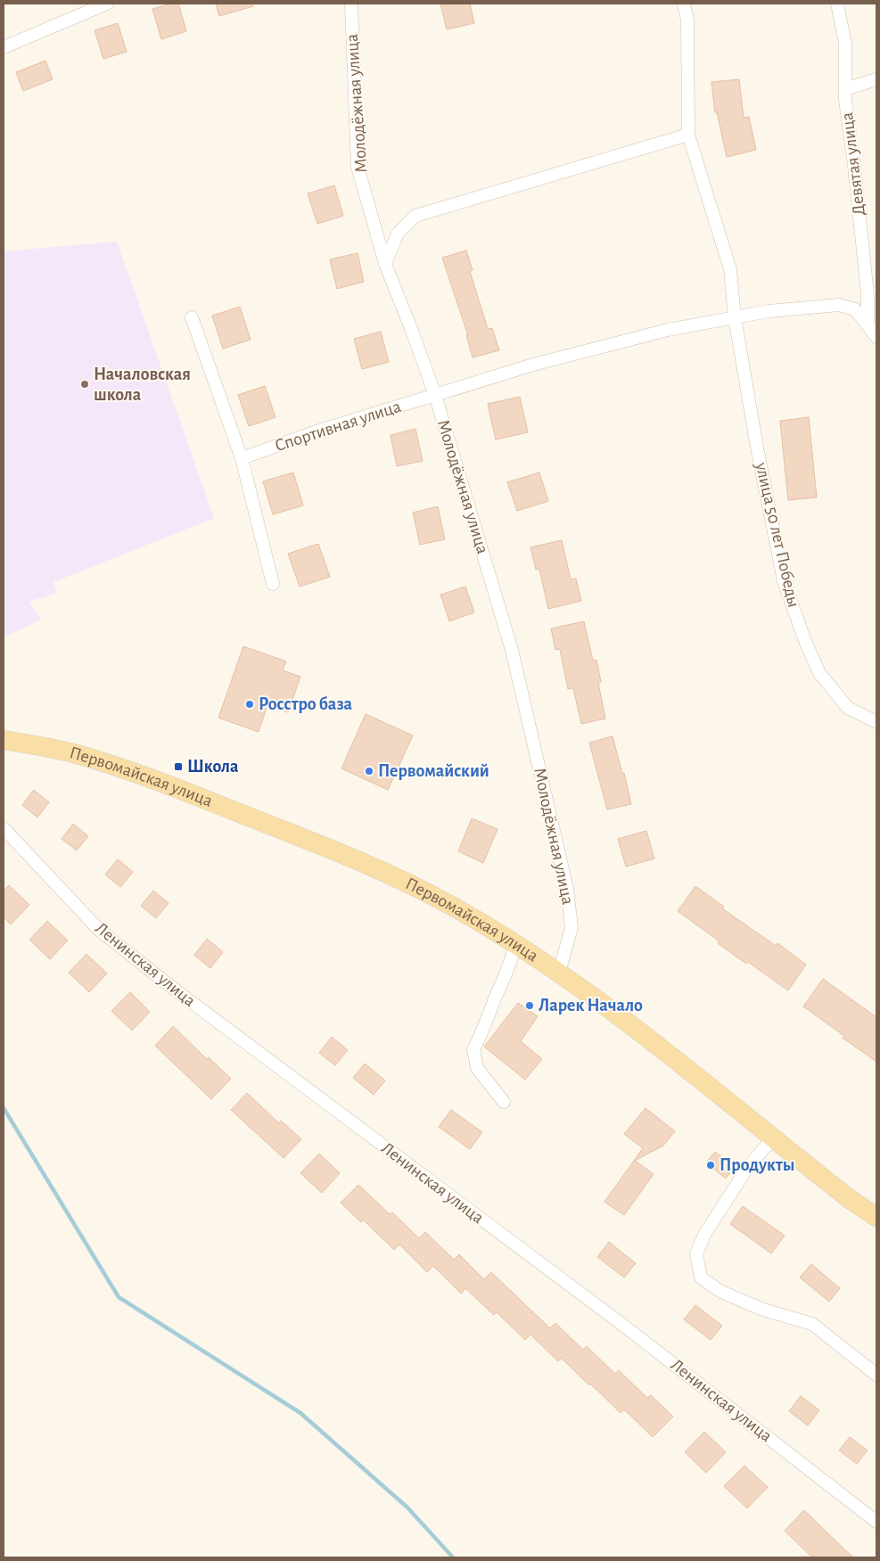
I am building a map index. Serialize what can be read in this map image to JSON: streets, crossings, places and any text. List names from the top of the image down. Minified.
{"streets":{"main road":["Первомайская улица"],"street":["Молодёжная улица","Девятая улица","Спортивная улица","улица 50 лет Победы","Ленинская улица"]},"crossings":[["Молодёжная улица","Спортивная улица"],["Молодёжная улица","Первомайская улица"]],"places":{"other":["Началовская школа","Росстро база","Первомайский","Ларек Начало","Продукты"],"transit":["Школа"]}}
